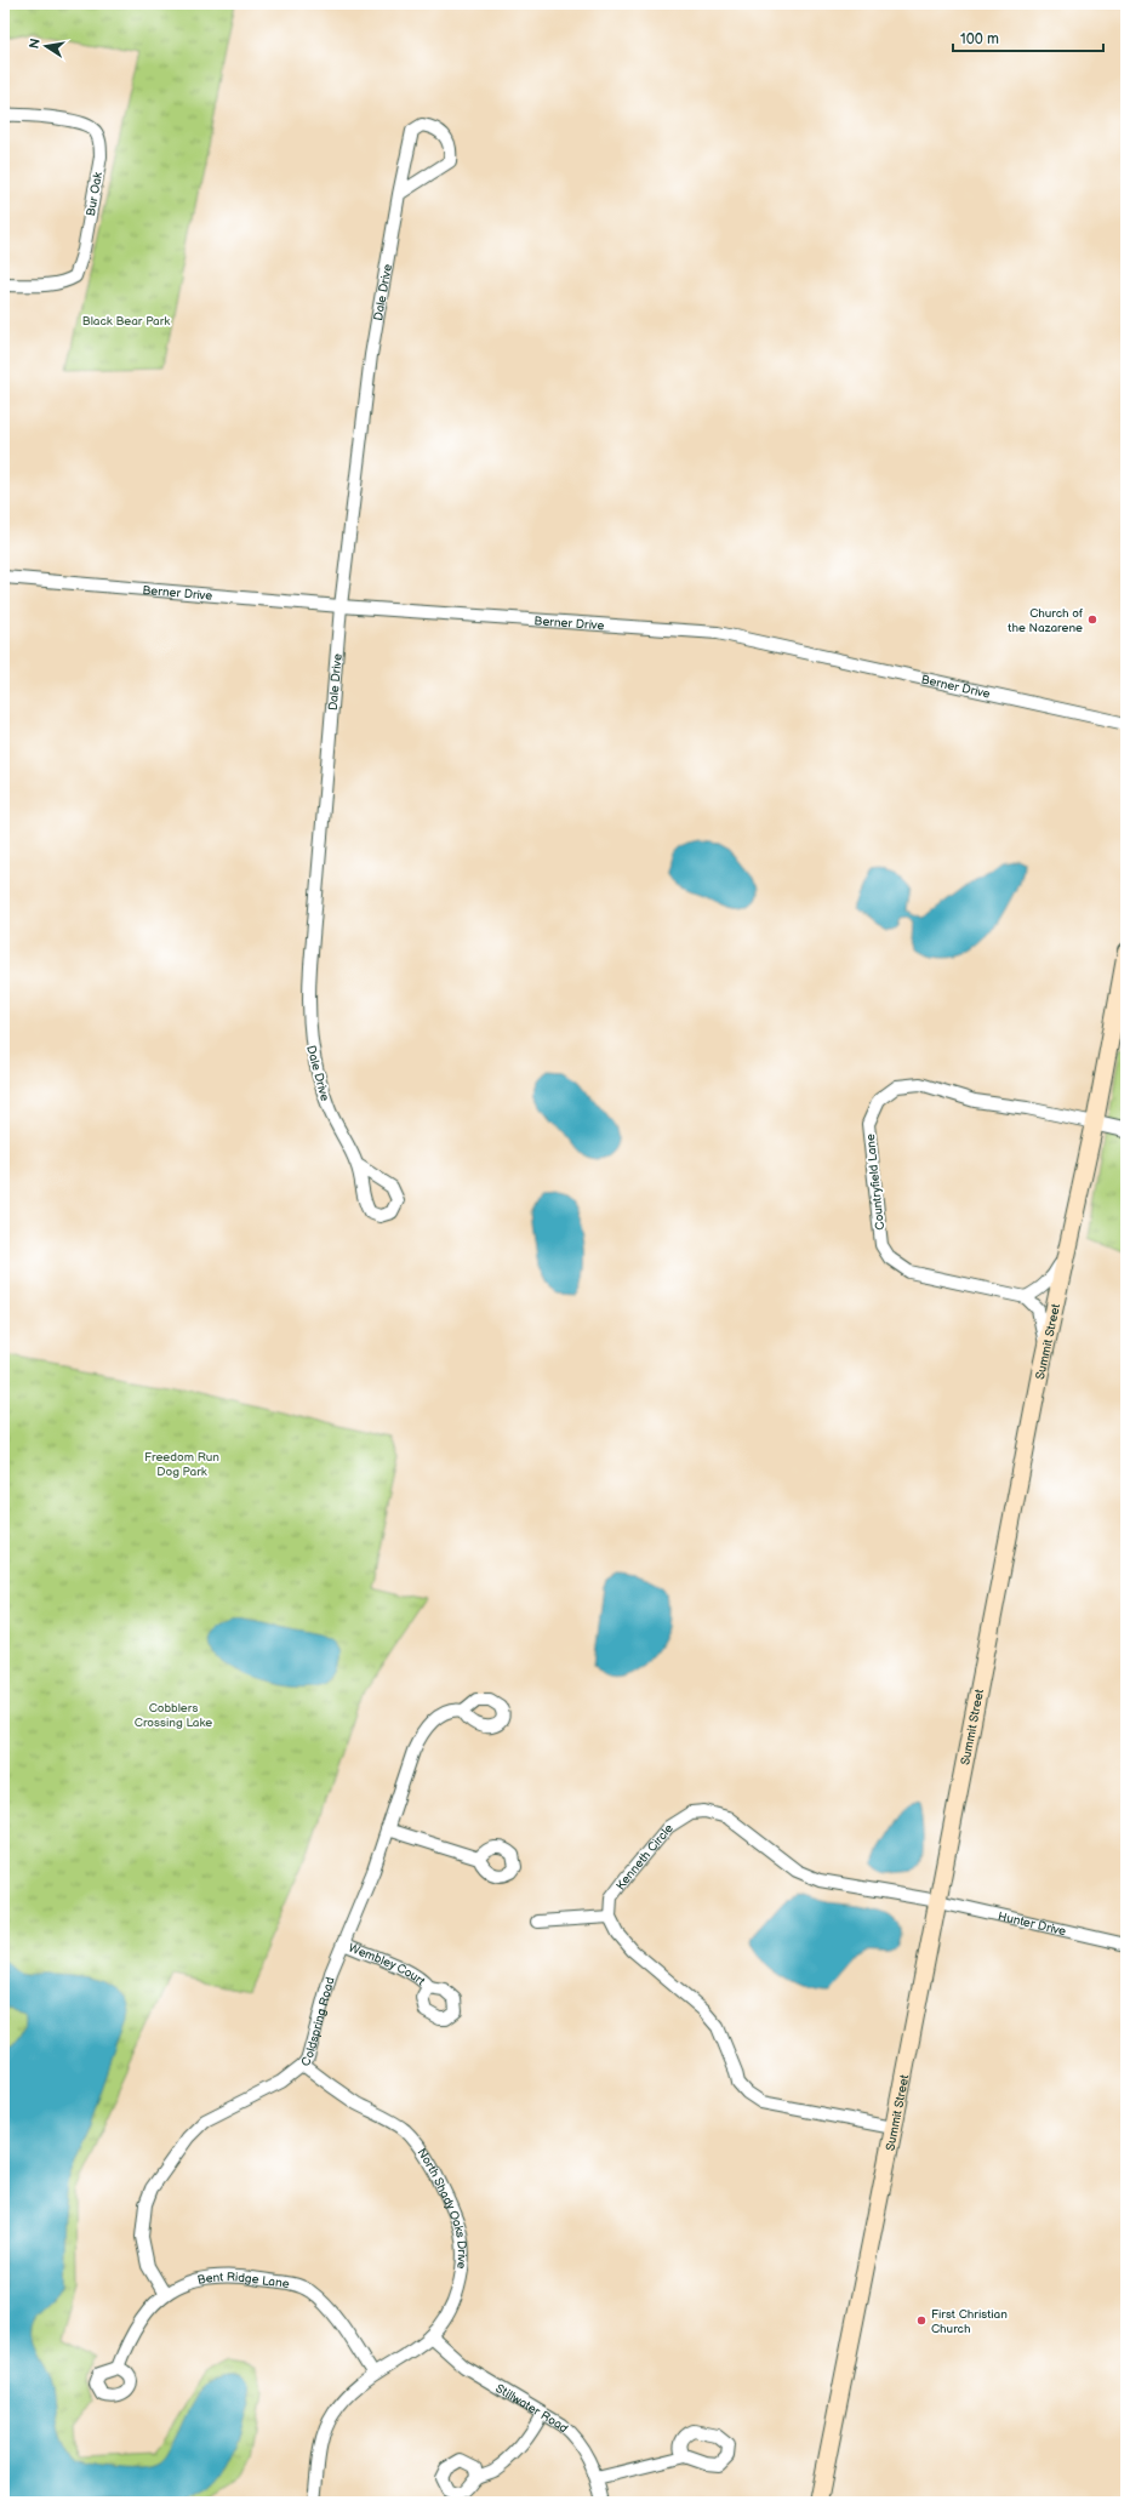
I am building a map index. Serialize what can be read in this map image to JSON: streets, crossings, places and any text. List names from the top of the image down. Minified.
{"streets":{"main road":["Summit Street"],"street":["Bur Oak","Dale Drive","Berner Drive","Countryfield Lane","Kenneth Circle","Hunter Drive","Wembley Court","Coldspring Road","North Shady Oaks Drive","Bent Ridge Lane","Stillwater Road"]},"crossings":[["Dale Drive","Berner Drive"],["Countryfield Lane","Summit Street"],["Summit Street","Kenneth Circle"],["Summit Street","Hunter Drive"],["Kenneth Circle","Hunter Drive"],["Wembley Court","Coldspring Road"],["Coldspring Road","North Shady Oaks Drive"],["Coldspring Road","Bent Ridge Lane"],["North Shady Oaks Drive","Bent Ridge Lane"],["North Shady Oaks Drive","Stillwater Road"]],"parks":["Black Bear Park","Freedom Run Dog Park","Cobblers Crossing Lake"],"places":["Church of the Nazarene","First Christian Church"],"scale_bar":"100 m","north":"left"}
